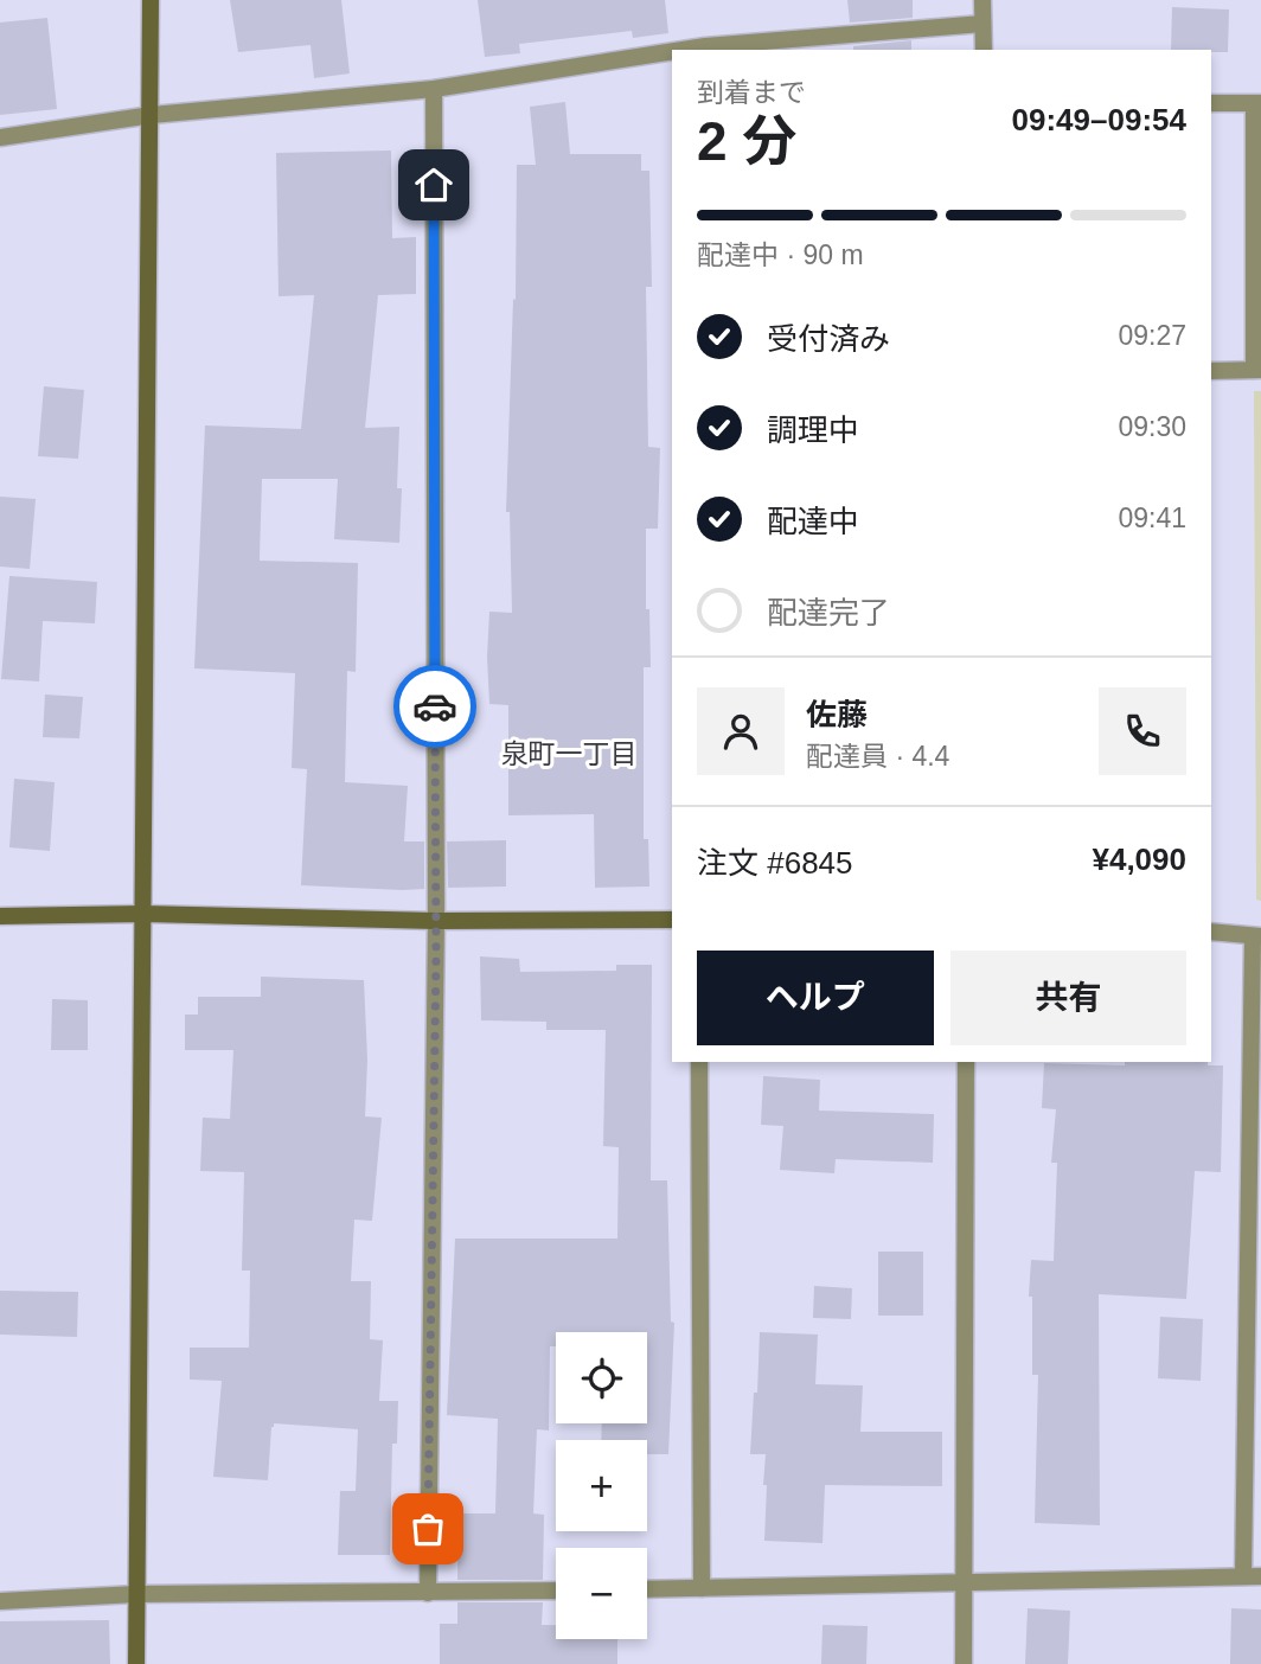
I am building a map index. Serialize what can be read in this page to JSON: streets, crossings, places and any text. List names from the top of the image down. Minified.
{"districts":["泉町一丁目"],"page":{"heading":["2 分","到着まで","09:49–09:54"],"panel":["佐藤","配達員 · 4.4","注文 #6845","¥4,090"],"bar":"配達中 · 90 m","list":[["受付済み","09:27"],["調理中","09:30"],["配達中","09:41"],"配達完了"],"buttons":["ヘルプ","共有"],"map_buttons":["+","−"]}}
